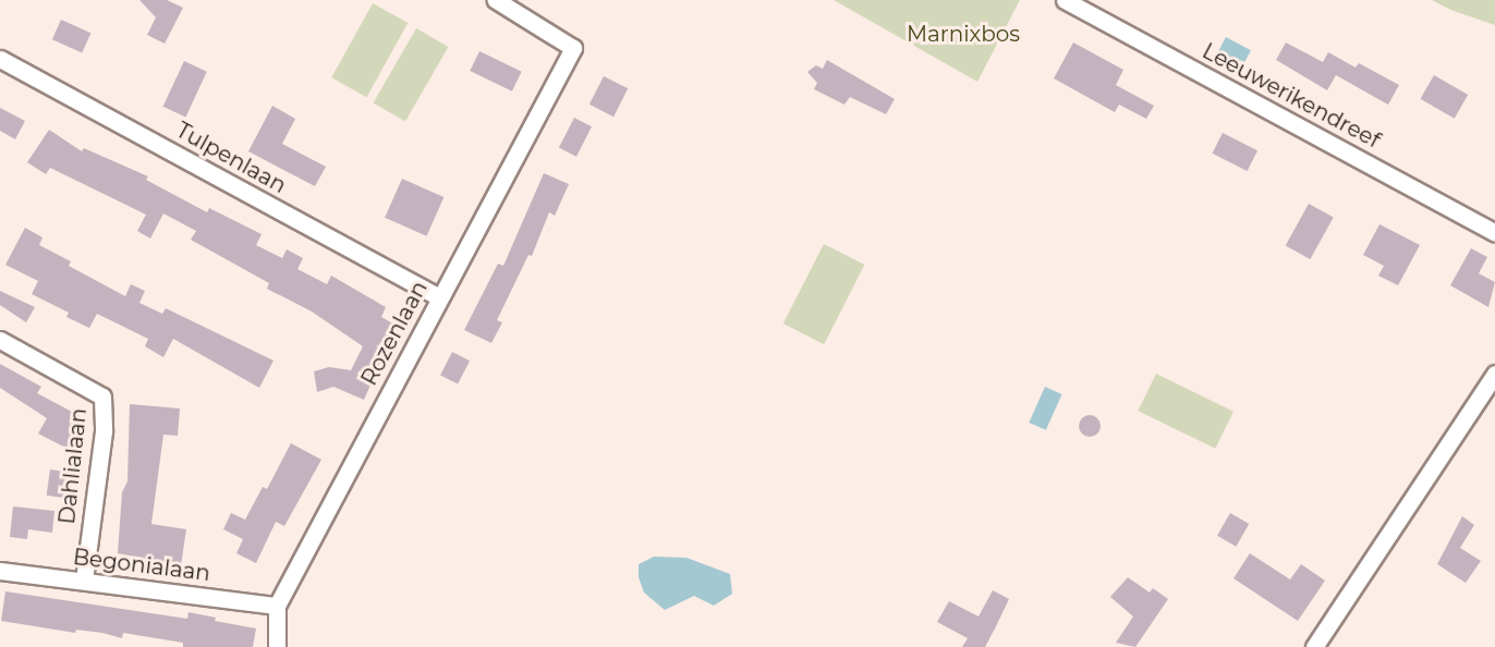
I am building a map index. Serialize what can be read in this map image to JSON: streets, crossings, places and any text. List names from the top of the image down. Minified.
{"streets":{"street":["Leeuwerikendreef","Tulpenlaan","Rozenlaan","Dahlialaan","Begonialaan"]},"crossings":[["Tulpenlaan","Rozenlaan"],["Rozenlaan","Begonialaan"],["Dahlialaan","Begonialaan"]],"parks":["Marnixbos"]}
